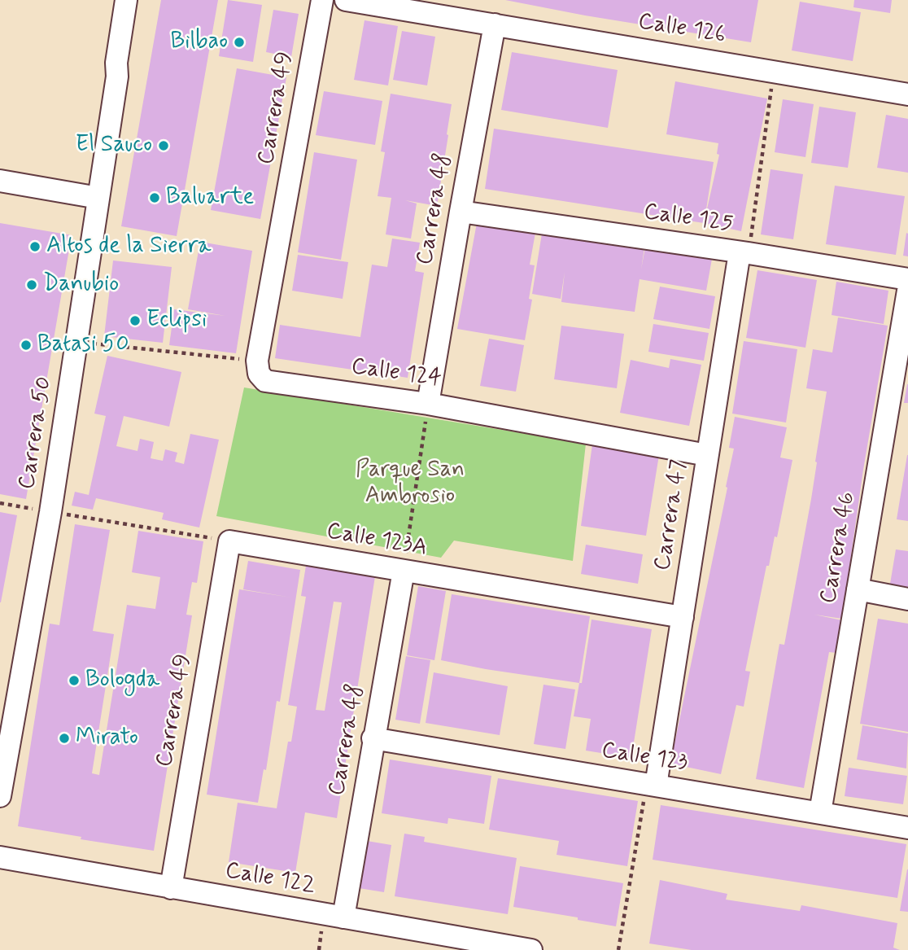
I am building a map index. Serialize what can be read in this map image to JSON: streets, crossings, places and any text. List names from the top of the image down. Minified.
{"streets":{"street":["Calle 126","Carrera 49","Carrera 48","Calle 125","Calle 124","Carrera 50","Carrera 47","Calle 123A","Carrera 46","Calle 123","Calle 122"]},"crossings":[["Calle 126","Carrera 48"],["Carrera 49","Calle 124"],["Carrera 49","Calle 123A"],["Carrera 49","Calle 122"],["Carrera 48","Calle 125"],["Carrera 48","Calle 124"],["Carrera 48","Calle 123A"],["Carrera 48","Calle 123"],["Carrera 48","Calle 122"],["Calle 125","Carrera 47"],["Calle 124","Carrera 47"],["Carrera 47","Calle 123A"],["Carrera 47","Calle 123"],["Carrera 46","Calle 123"]],"parks":["Parque San Ambrosio"],"places":["Bilbao","El Sauco","Baluarte","Altos de la Sierra","Danubio","Eclipsi","Batasi 50","Bologda","Mirato"]}
